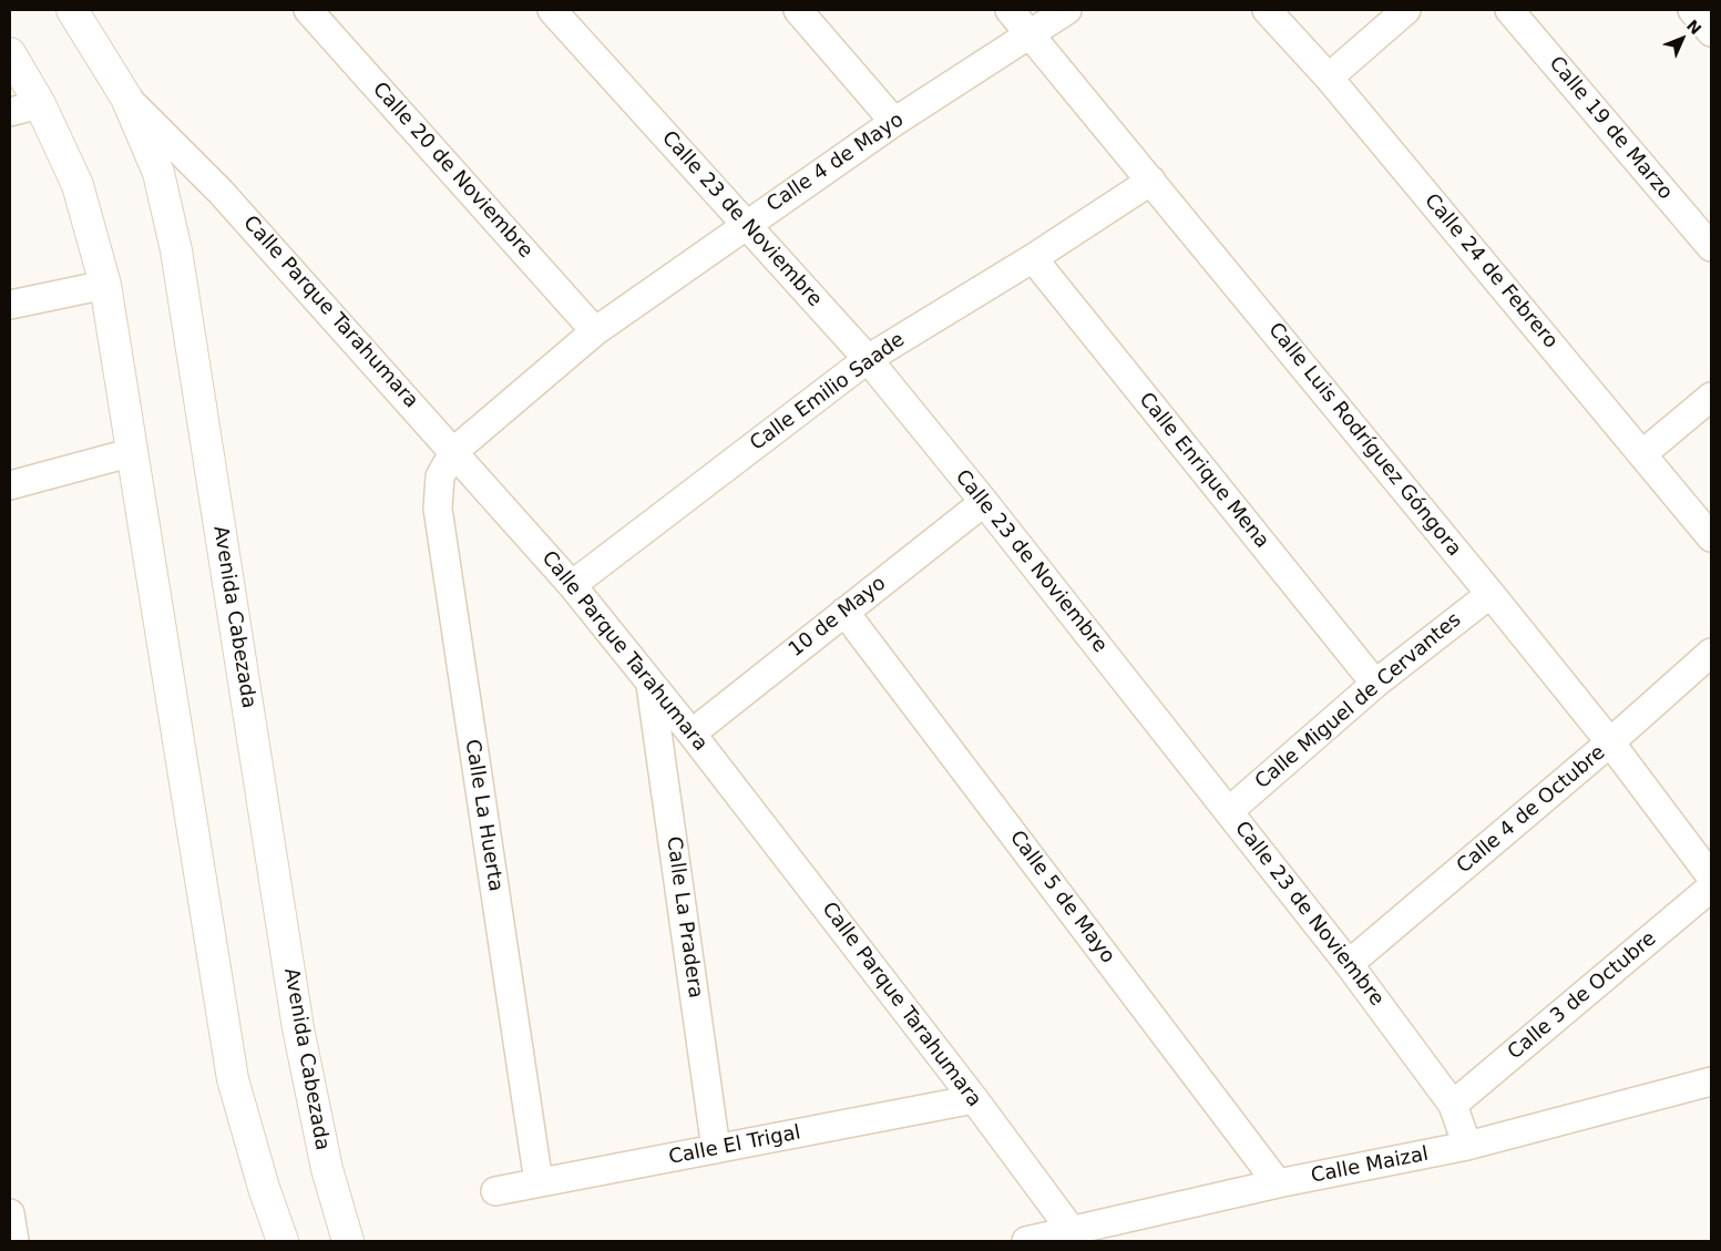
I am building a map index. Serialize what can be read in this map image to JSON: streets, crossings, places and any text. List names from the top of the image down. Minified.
{"streets":{"street":["Calle 19 de Marzo","Calle 4 de Mayo","Calle 20 de Noviembre","Calle 23 de Noviembre","Calle 24 de Febrero","Calle Parque Tarahumara","Calle Emilio Saade","Calle Luis Rodríguez Góngora","Calle Enrique Mena","Avenida Cabezada","10 de Mayo","Calle Miguel de Cervantes","Calle 4 de Octubre","Calle La Huerta","Calle 5 de Mayo","Calle La Pradera","Calle 3 de Octubre","Calle El Trigal","Calle Maizal"]},"crossings":[["Calle 4 de Mayo","Calle 20 de Noviembre"],["Calle 4 de Mayo","Calle 23 de Noviembre"],["Calle 4 de Mayo","Calle Parque Tarahumara"],["Calle 4 de Mayo","Calle Luis Rodríguez Góngora"],["Calle 4 de Mayo","Calle La Huerta"],["Calle 23 de Noviembre","Calle Emilio Saade"],["Calle 23 de Noviembre","10 de Mayo"],["Calle 23 de Noviembre","Calle Miguel de Cervantes"],["Calle 23 de Noviembre","Calle 4 de Octubre"],["Calle 23 de Noviembre","Calle 3 de Octubre"],["Calle 23 de Noviembre","Calle Maizal"],["Calle Parque Tarahumara","Calle Emilio Saade"],["Calle Parque Tarahumara","Avenida Cabezada"],["Calle Parque Tarahumara","10 de Mayo"],["Calle Parque Tarahumara","Calle La Huerta"],["Calle Parque Tarahumara","Calle La Pradera"],["Calle Parque Tarahumara","Calle El Trigal"],["Calle Parque Tarahumara","Calle Maizal"],["Calle Emilio Saade","Calle Luis Rodríguez Góngora"],["Calle Emilio Saade","Calle Enrique Mena"],["Calle Luis Rodríguez Góngora","Calle Miguel de Cervantes"],["Calle Luis Rodríguez Góngora","Calle 4 de Octubre"],["Calle Enrique Mena","Calle Miguel de Cervantes"],["10 de Mayo","Calle 5 de Mayo"],["Calle La Huerta","Calle El Trigal"],["Calle 5 de Mayo","Calle Maizal"],["Calle La Pradera","Calle El Trigal"]],"north":"top right"}
